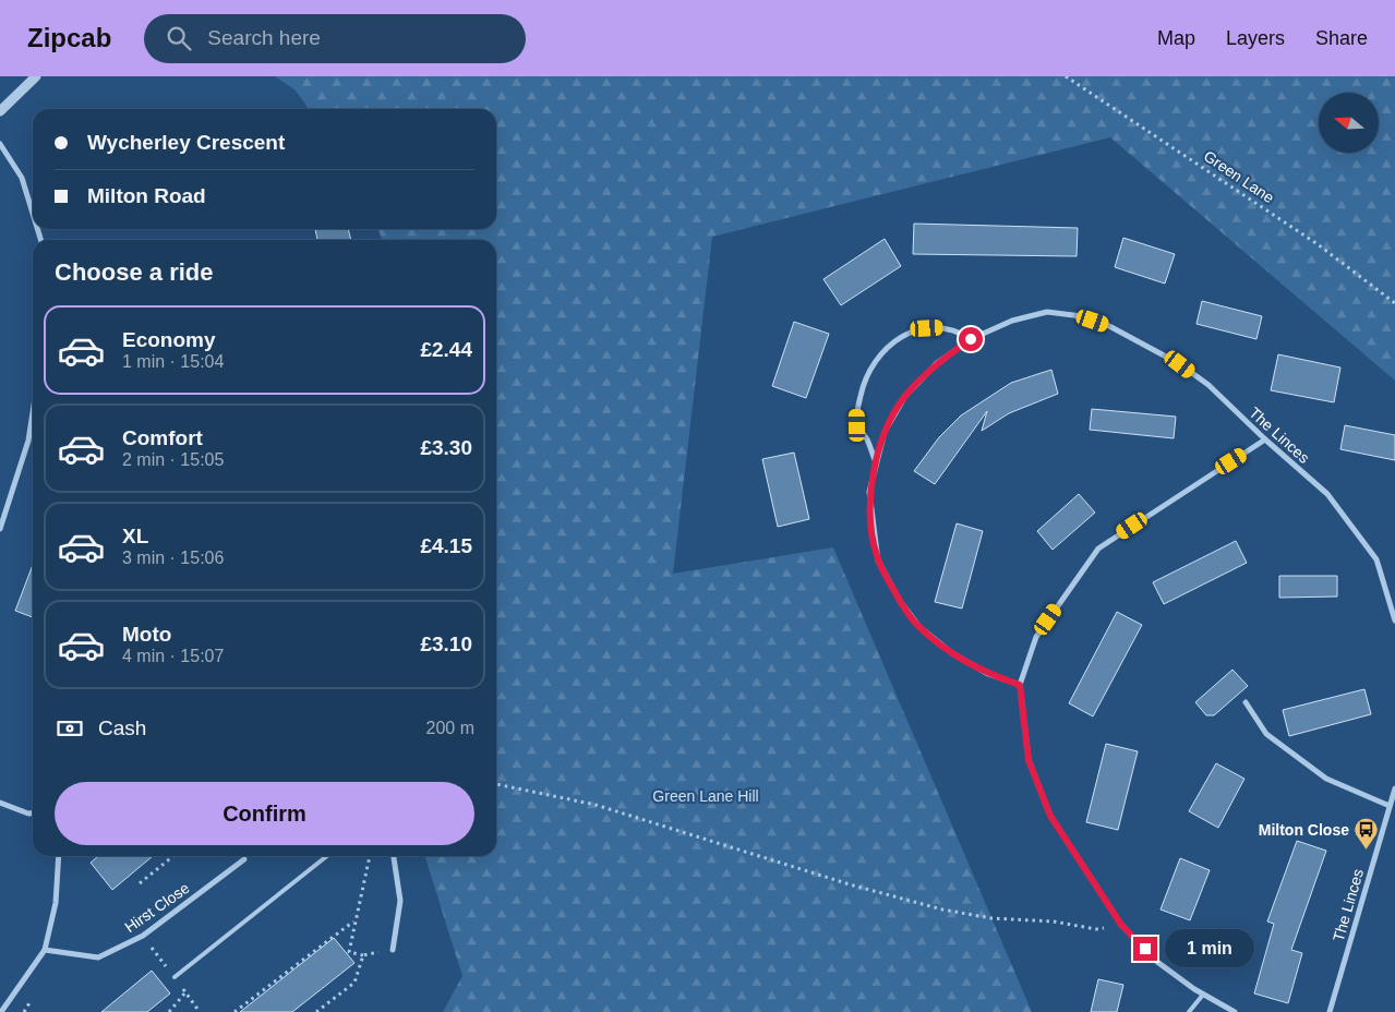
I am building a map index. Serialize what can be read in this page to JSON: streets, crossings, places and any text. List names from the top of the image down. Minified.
{"streets":{"street":["The Linces","Hirst Close"],"path":["Green Lane"]},"parks":["Green Lane Hill"],"places":{"bus stop":["Milton Close"]},"north":"left","page":{"header":"Zipcab","search":"Search here","nav":["Map","Layers","Share"],"banner":["Wycherley Crescent","Milton Road"],"heading":"Choose a ride","list":[{"name":"Economy","note":"1 min · 15:04","value":"£2.44"},{"name":"Comfort","note":"2 min · 15:05","value":"£3.30"},{"name":"XL","note":"3 min · 15:06","value":"£4.15"},{"name":"Moto","note":"4 min · 15:07","value":"£3.10"}],"pay":["Cash","200 m"],"buttons":"Confirm","bubble":"1 min"}}
